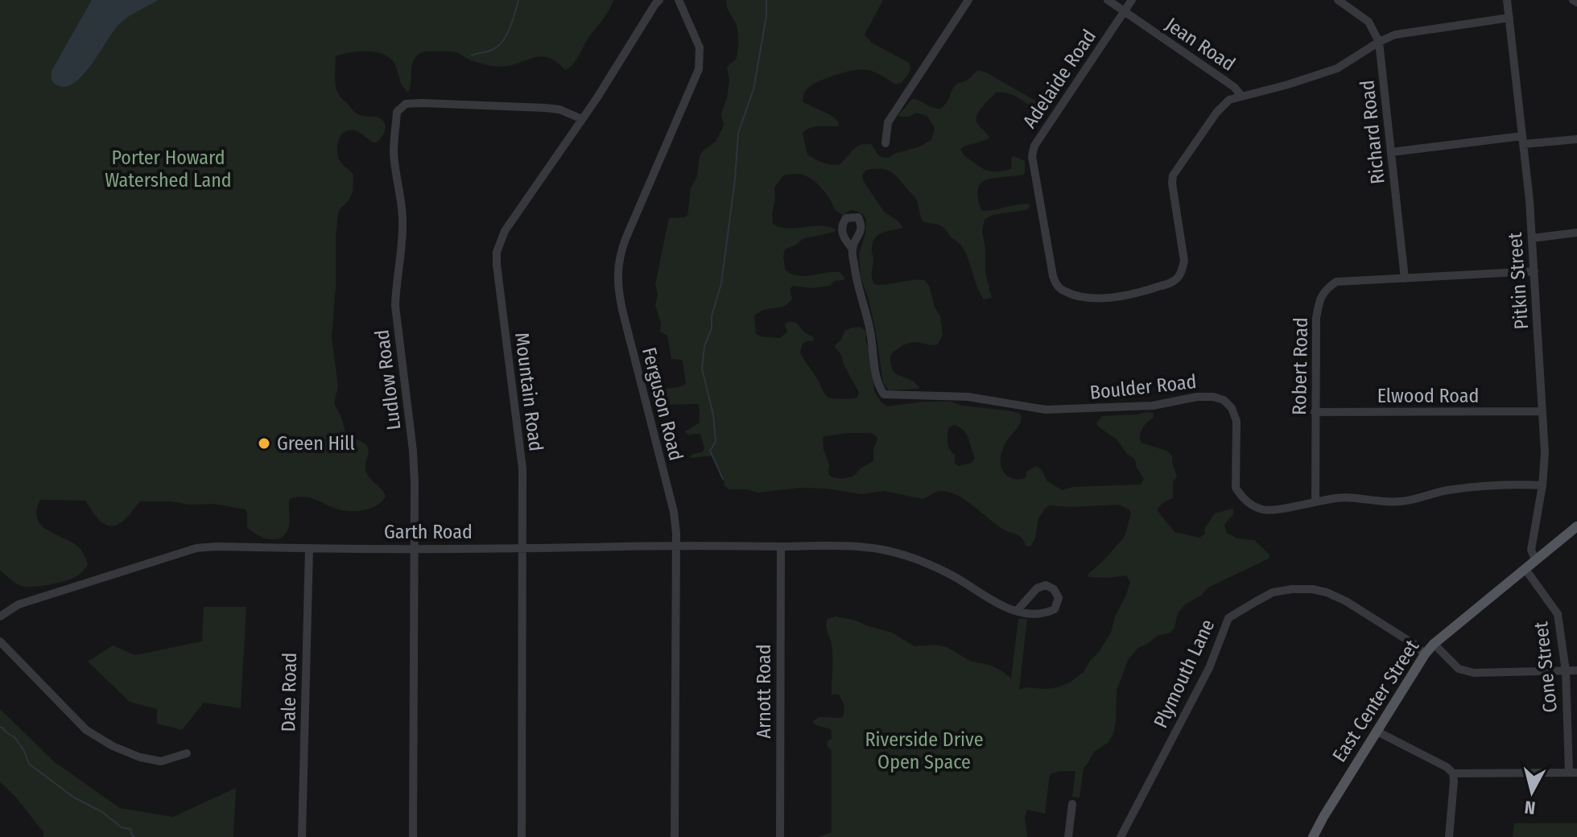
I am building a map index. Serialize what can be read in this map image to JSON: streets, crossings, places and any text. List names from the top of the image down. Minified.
{"streets":{"main road":["East Center Street"],"street":["Jean Road","Adelaide Road","Richard Road","Pitkin Street","Robert Road","Ludlow Road","Boulder Road","Mountain Road","Elwood Road","Ferguson Road","Garth Road","Cone Street","Plymouth Lane","Arnott Road","Dale Road"]},"crossings":[["Jean Road","Adelaide Road"],["Richard Road","Robert Road"],["Pitkin Street","Robert Road"],["Pitkin Street","Boulder Road"],["Pitkin Street","Elwood Road"],["Pitkin Street","East Center Street"],["Robert Road","Boulder Road"],["Robert Road","Elwood Road"],["Ludlow Road","Mountain Road"],["Ludlow Road","Garth Road"],["Mountain Road","Garth Road"],["Ferguson Road","Garth Road"],["Garth Road","Arnott Road"],["Garth Road","Dale Road"],["Cone Street","East Center Street"],["Plymouth Lane","East Center Street"]],"parks":["Porter Howard Watershed Land","Riverside Drive Open Space"],"places":["Green Hill"],"north":"bottom"}
